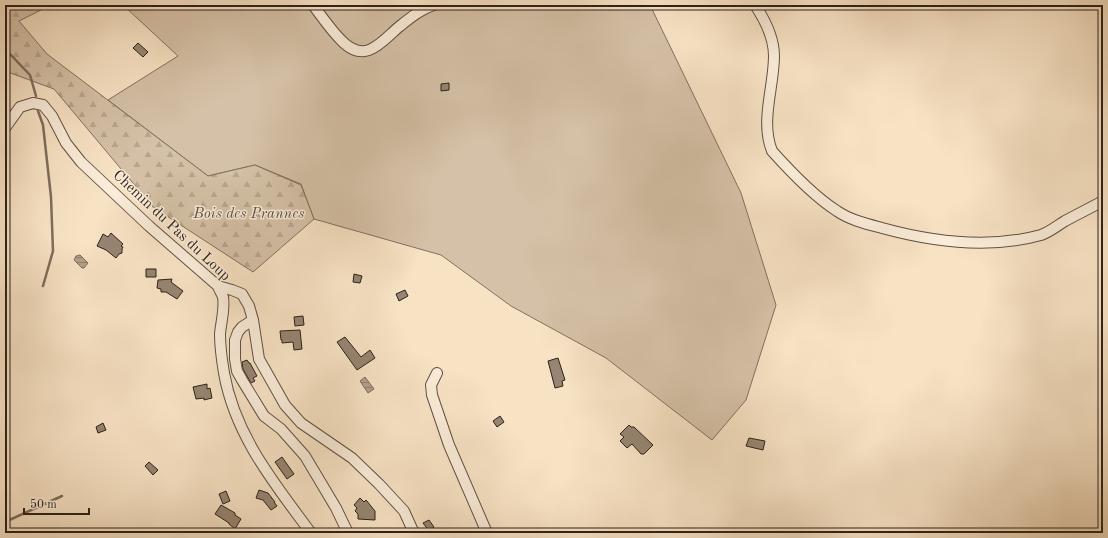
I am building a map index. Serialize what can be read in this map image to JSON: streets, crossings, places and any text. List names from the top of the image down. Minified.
{"streets":{"street":["Chemin du Pas du Loup"]},"parks":["Bois des Prannes"],"scale_bar":"50 m"}
